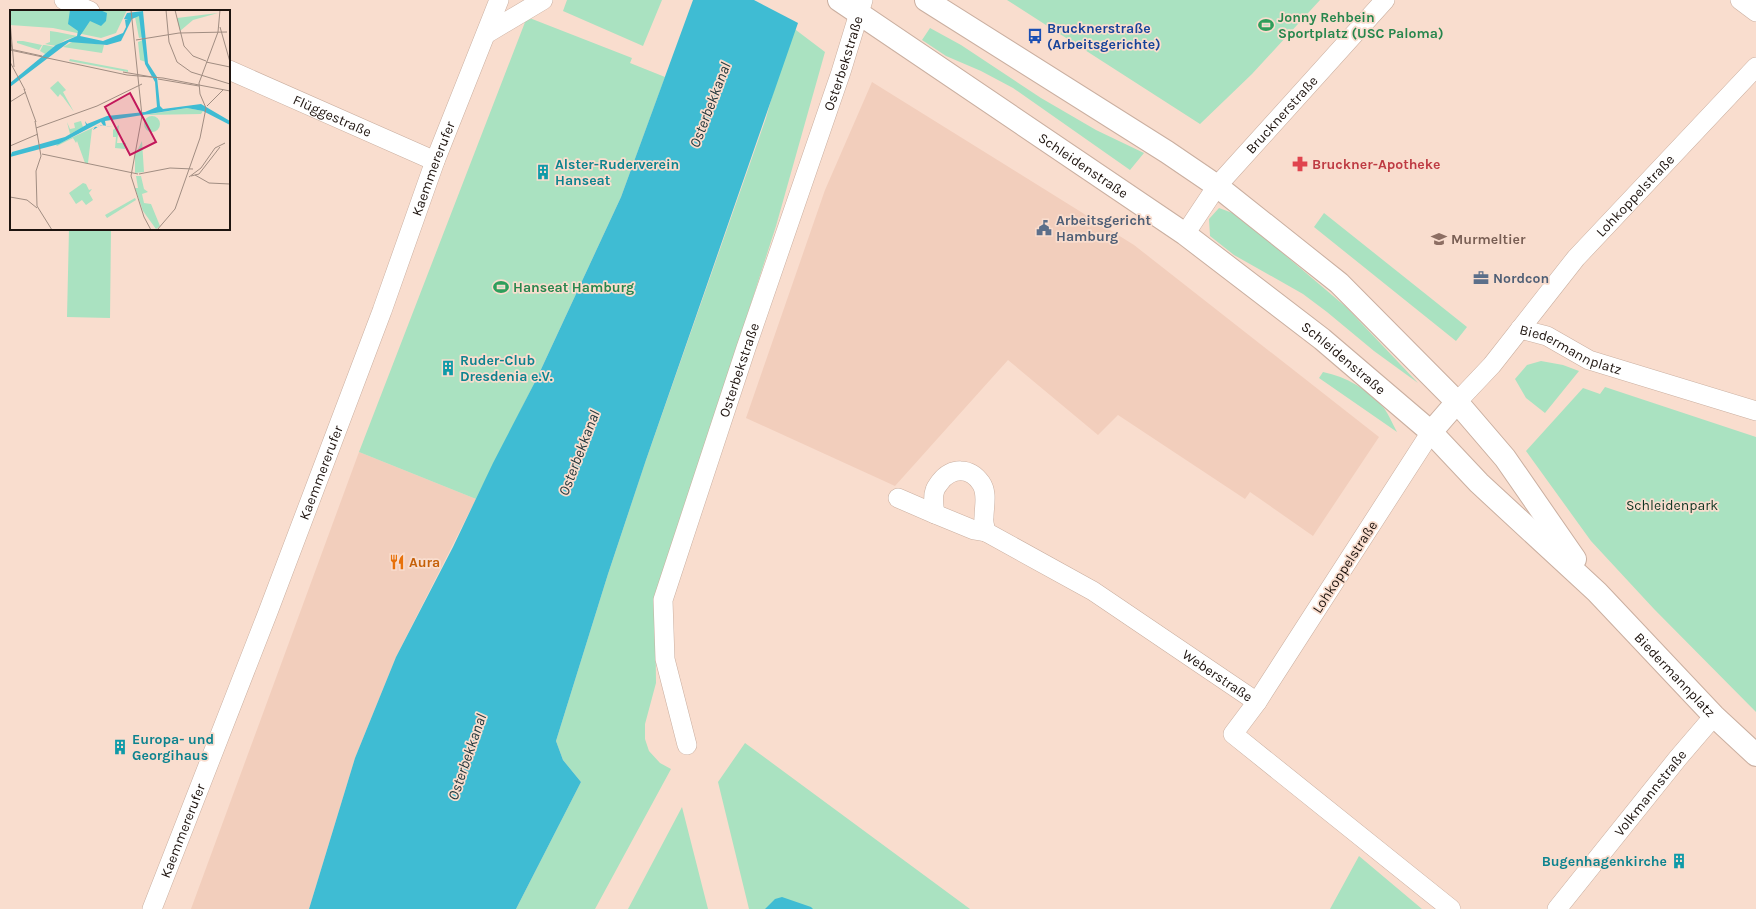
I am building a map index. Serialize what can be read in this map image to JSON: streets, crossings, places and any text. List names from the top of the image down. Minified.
{"streets":{"main road":["Schleidenstraße","Biedermannplatz"],"street":["Osterbekstraße","Brucknerstraße","Flüggestraße","Kaemmererufer","Lohkoppelstraße","Weberstraße","Volkmannstraße"]},"crossings":[["Osterbekstraße","Schleidenstraße"],["Brucknerstraße","Schleidenstraße"],["Flüggestraße","Kaemmererufer"],["Schleidenstraße","Lohkoppelstraße"],["Schleidenstraße","Biedermannplatz"],["Lohkoppelstraße","Biedermannplatz"],["Lohkoppelstraße","Weberstraße"],["Biedermannplatz","Volkmannstraße"]],"water":["Osterbekkanal"],"parks":["Schleidenpark"],"places":{"sports":["Jonny Rehbein Sportplatz (USC Paloma)","Hanseat Hamburg"],"bus stop":["Brucknerstraße (Arbeitsgerichte)"],"pharmacy":["Bruckner-Apotheke"],"building":["Alster-Ruderverein Hanseat","Ruder-Club Dresdenia e.V.","Europa- und Georgihaus","Bugenhagenkirche"],"public building":["Arbeitsgericht Hamburg"],"school or university":["Murmeltier"],"office":["Nordcon"],"restaurant":["Aura"]}}
